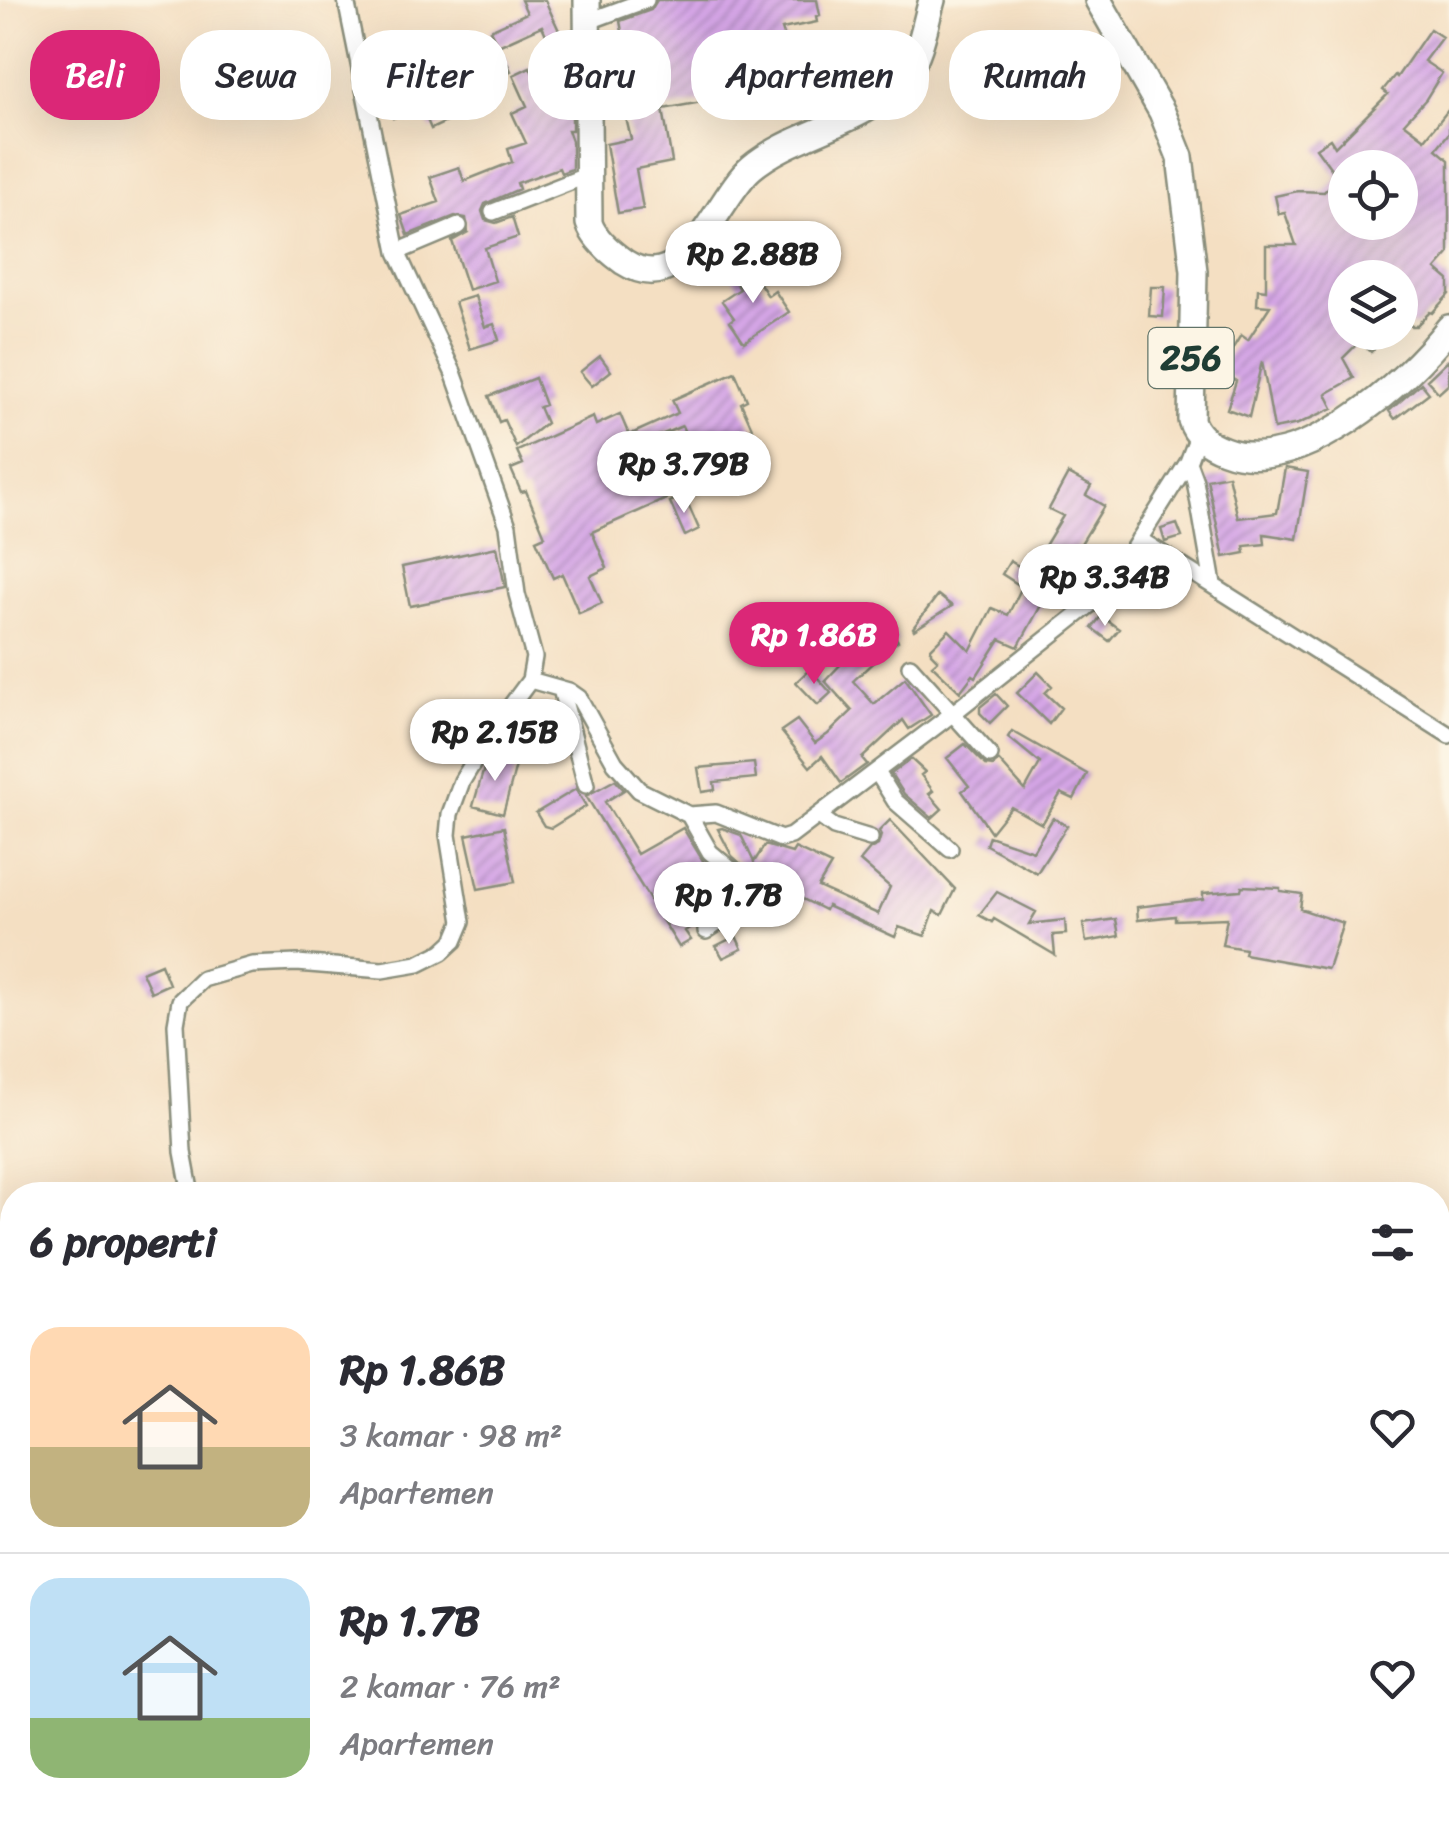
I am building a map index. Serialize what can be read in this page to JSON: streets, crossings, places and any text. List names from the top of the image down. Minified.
{"streets":{"main road":["256"]},"page":{"chip":["Beli","Sewa","Filter","Baru","Apartemen","Rumah"],"price":["Rp 2.88B","Rp 3.79B","Rp 3.34B","Rp 1.86B","Rp 2.15B","Rp 1.7B"],"heading":"6 properti","list":[{"name":"Rp 1.86B","note":"3 kamar · 98 m² · Apartemen"},{"name":"Rp 1.7B","note":"2 kamar · 76 m² · Apartemen"}]}}
